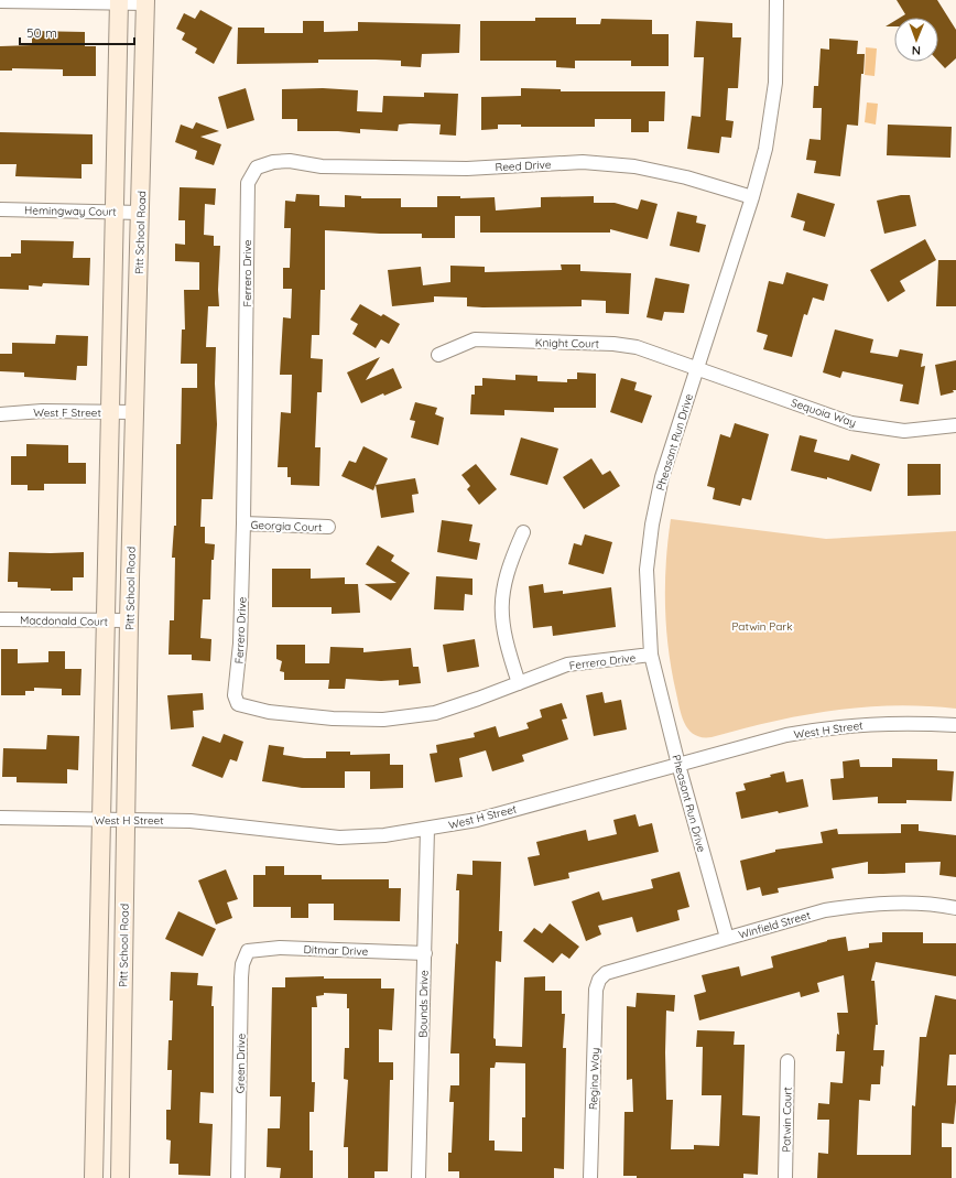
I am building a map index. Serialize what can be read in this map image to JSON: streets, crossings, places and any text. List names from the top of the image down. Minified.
{"streets":{"main road":["Pitt School Road"],"street":["Reed Drive","Hemingway Court","Ferrero Drive","Knight Court","West F Street","Sequoia Way","Pheasant Run Drive","Georgia Court","Macdonald Court","West H Street","Winfield Street","Ditmar Drive","Bounds Drive","Green Drive","Regina Way","Patwin Court"]},"crossings":[["Reed Drive","Ferrero Drive"],["Reed Drive","Pheasant Run Drive"],["Hemingway Court","Pitt School Road"],["Pitt School Road","West F Street"],["Pitt School Road","Macdonald Court"],["Pitt School Road","West H Street"],["Ferrero Drive","Pheasant Run Drive"],["Ferrero Drive","Georgia Court"],["Knight Court","Sequoia Way"],["Knight Court","Pheasant Run Drive"],["Sequoia Way","Pheasant Run Drive"],["Pheasant Run Drive","West H Street"],["Pheasant Run Drive","Winfield Street"],["West H Street","Bounds Drive"],["Winfield Street","Regina Way"],["Ditmar Drive","Bounds Drive"],["Ditmar Drive","Green Drive"]],"parks":["Patwin Park"],"scale_bar":"50 m","north":"bottom"}
